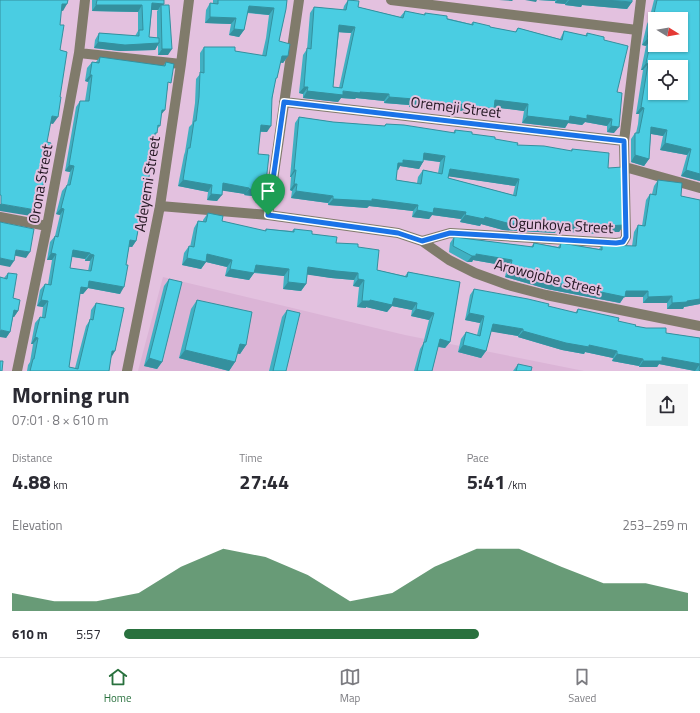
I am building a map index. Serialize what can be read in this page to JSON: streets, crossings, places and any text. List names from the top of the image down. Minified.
{"streets":{"street":["Oremeji Street","Orona Street","Adeyemi Street","Ogunkoya Street","Arowojobe Street"]},"crossings":[["Oremeji Street","Ogunkoya Street"],["Adeyemi Street","Arowojobe Street"],["Ogunkoya Street","Arowojobe Street"]],"north":"right","page":{"heading":["Morning run","07:01 · 8 × 610 m"],"stats":[["Distance","4.88 km"],["Time","27:44"],["Pace","5:41 /km"]],"chart":["Elevation","253–259 m"],"list":[{"name":"610 m","note":"5:57"}],"tabs":["Home","Map","Saved"]}}
